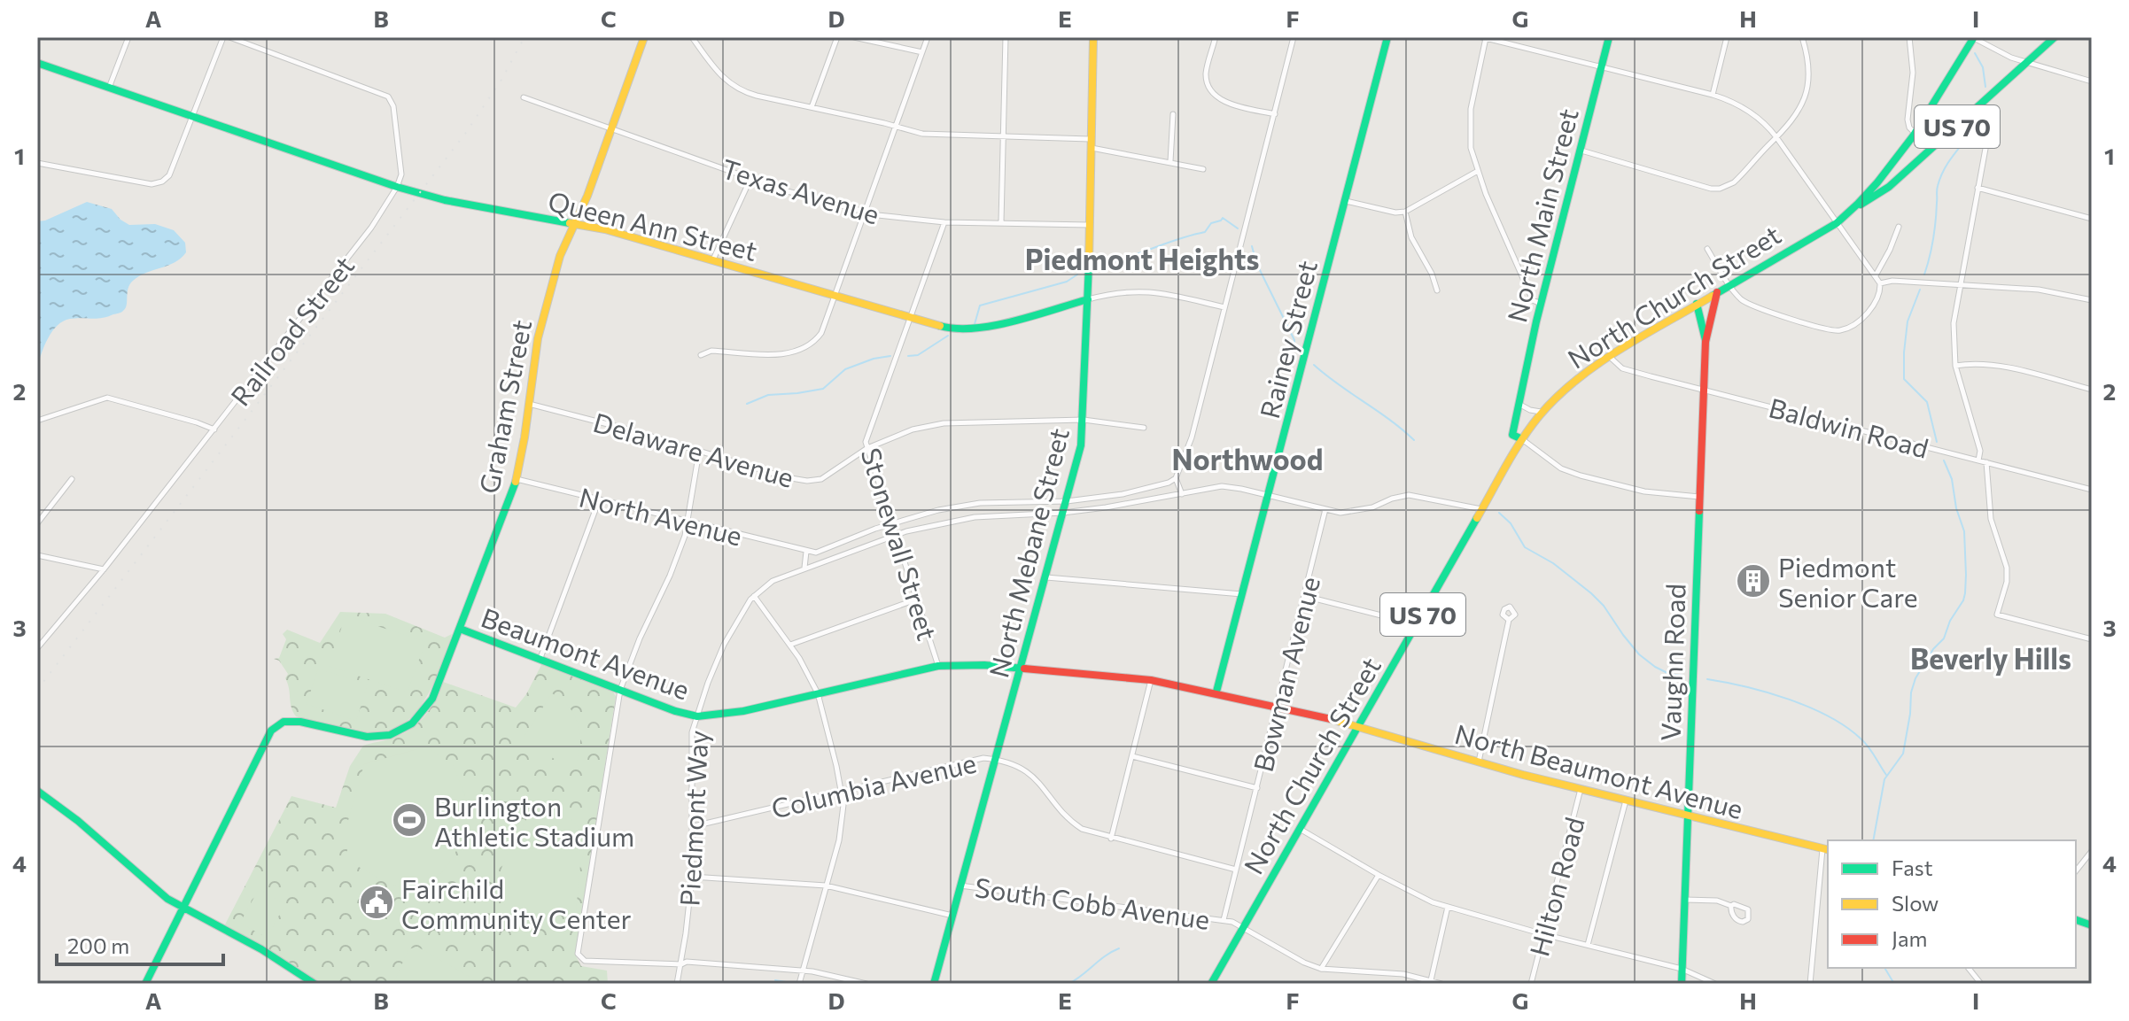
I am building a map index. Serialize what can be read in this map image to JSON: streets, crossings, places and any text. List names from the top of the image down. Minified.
{"streets":{"street":["US 70","Texas Avenue","North Main Street","Queen Ann Street","North Church Street","Railroad Street","Rainey Street","Graham Street","Baldwin Road","Delaware Avenue","North Avenue","Stonewall Street","North Mebane Street","Beaumont Avenue","Vaughn Road","Bowman Avenue","North Beaumont Avenue","Columbia Avenue","Piedmont Way","Hilton Road","South Cobb Avenue"]},"crossings":[["US 70","North Church Street"],["Texas Avenue","Graham Street"],["Texas Avenue","Stonewall Street"],["Texas Avenue","North Mebane Street"],["North Main Street","North Church Street"],["Queen Ann Street","Railroad Street"],["Queen Ann Street","Graham Street"],["Queen Ann Street","Stonewall Street"],["Queen Ann Street","North Mebane Street"],["North Church Street","Baldwin Road"],["North Church Street","Vaughn Road"],["North Church Street","North Beaumont Avenue"],["North Church Street","Piedmont Way"],["North Church Street","South Cobb Avenue"],["Rainey Street","North Beaumont Avenue"],["Rainey Street","Piedmont Way"],["Graham Street","Delaware Avenue"],["Graham Street","North Avenue"],["Graham Street","Beaumont Avenue"],["Baldwin Road","Vaughn Road"],["Delaware Avenue","Stonewall Street"],["Delaware Avenue","North Mebane Street"],["Stonewall Street","North Beaumont Avenue"],["Stonewall Street","Piedmont Way"],["North Mebane Street","North Beaumont Avenue"],["North Mebane Street","Columbia Avenue"],["North Mebane Street","Piedmont Way"],["North Mebane Street","South Cobb Avenue"],["Beaumont Avenue","North Beaumont Avenue"],["Beaumont Avenue","Piedmont Way"],["Vaughn Road","North Beaumont Avenue"],["Bowman Avenue","North Beaumont Avenue"],["Bowman Avenue","Columbia Avenue"],["Bowman Avenue","Piedmont Way"],["Bowman Avenue","South Cobb Avenue"],["North Beaumont Avenue","Piedmont Way"],["North Beaumont Avenue","Hilton Road"],["Columbia Avenue","Piedmont Way"]],"districts":["Piedmont Heights","Northwood","Beverly Hills"],"places":{"building":["Piedmont Senior Care"],"sports":["Burlington Athletic Stadium"],"public building":["Fairchild Community Center"]},"legend":["Fast","Slow","Jam"],"scale_bar":"200 m","grid":{"columns":["A","B","C","D","E","F","G","H","I"],"rows":["1","2","3","4"]}}
